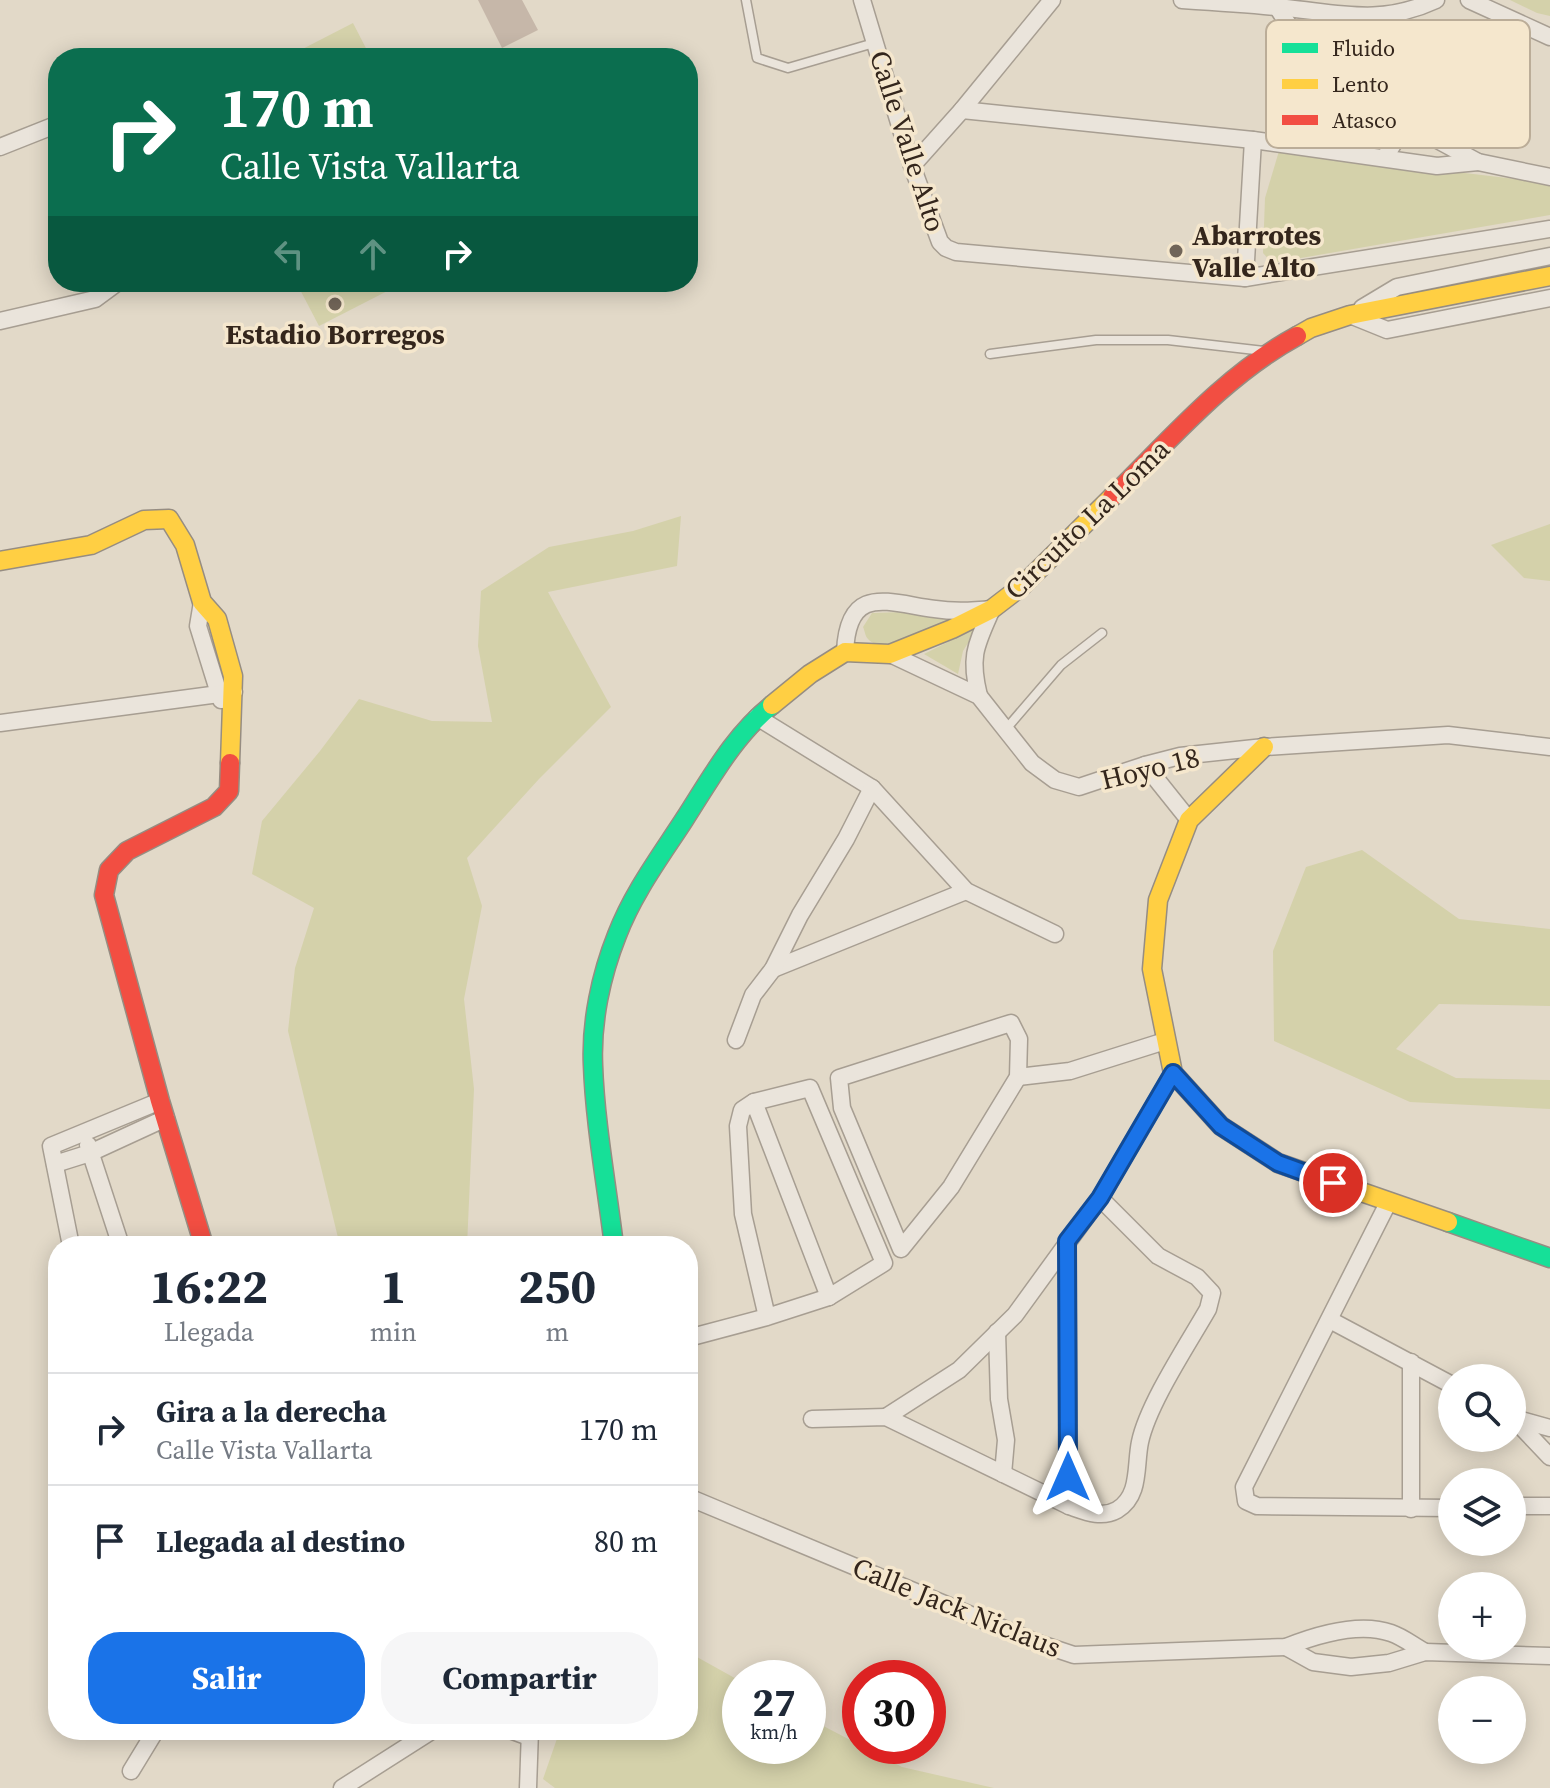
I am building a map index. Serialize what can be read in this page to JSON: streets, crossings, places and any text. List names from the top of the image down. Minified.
{"streets":{"street":["Calle Valle Alto","Circuito La Loma","Hoyo 18","Calle Jack Niclaus"]},"crossings":[["Circuito La Loma","Hoyo 18"]],"places":["Abarrotes Valle Alto","Estadio Borregos"],"legend":["Fluido","Lento","Atasco"],"page":{"turn":["170 m","Calle Vista Vallarta"],"eta":["16:22","Llegada","1","min","250","m"],"map_buttons":["+","−"],"list":[{"name":"Gira a la derecha","note":"Calle Vista Vallarta","value":"170 m"},{"name":"Llegada al destino","value":"80 m"}],"buttons":["Salir","Compartir"],"speed":"27 km/h","limit":"30"}}
